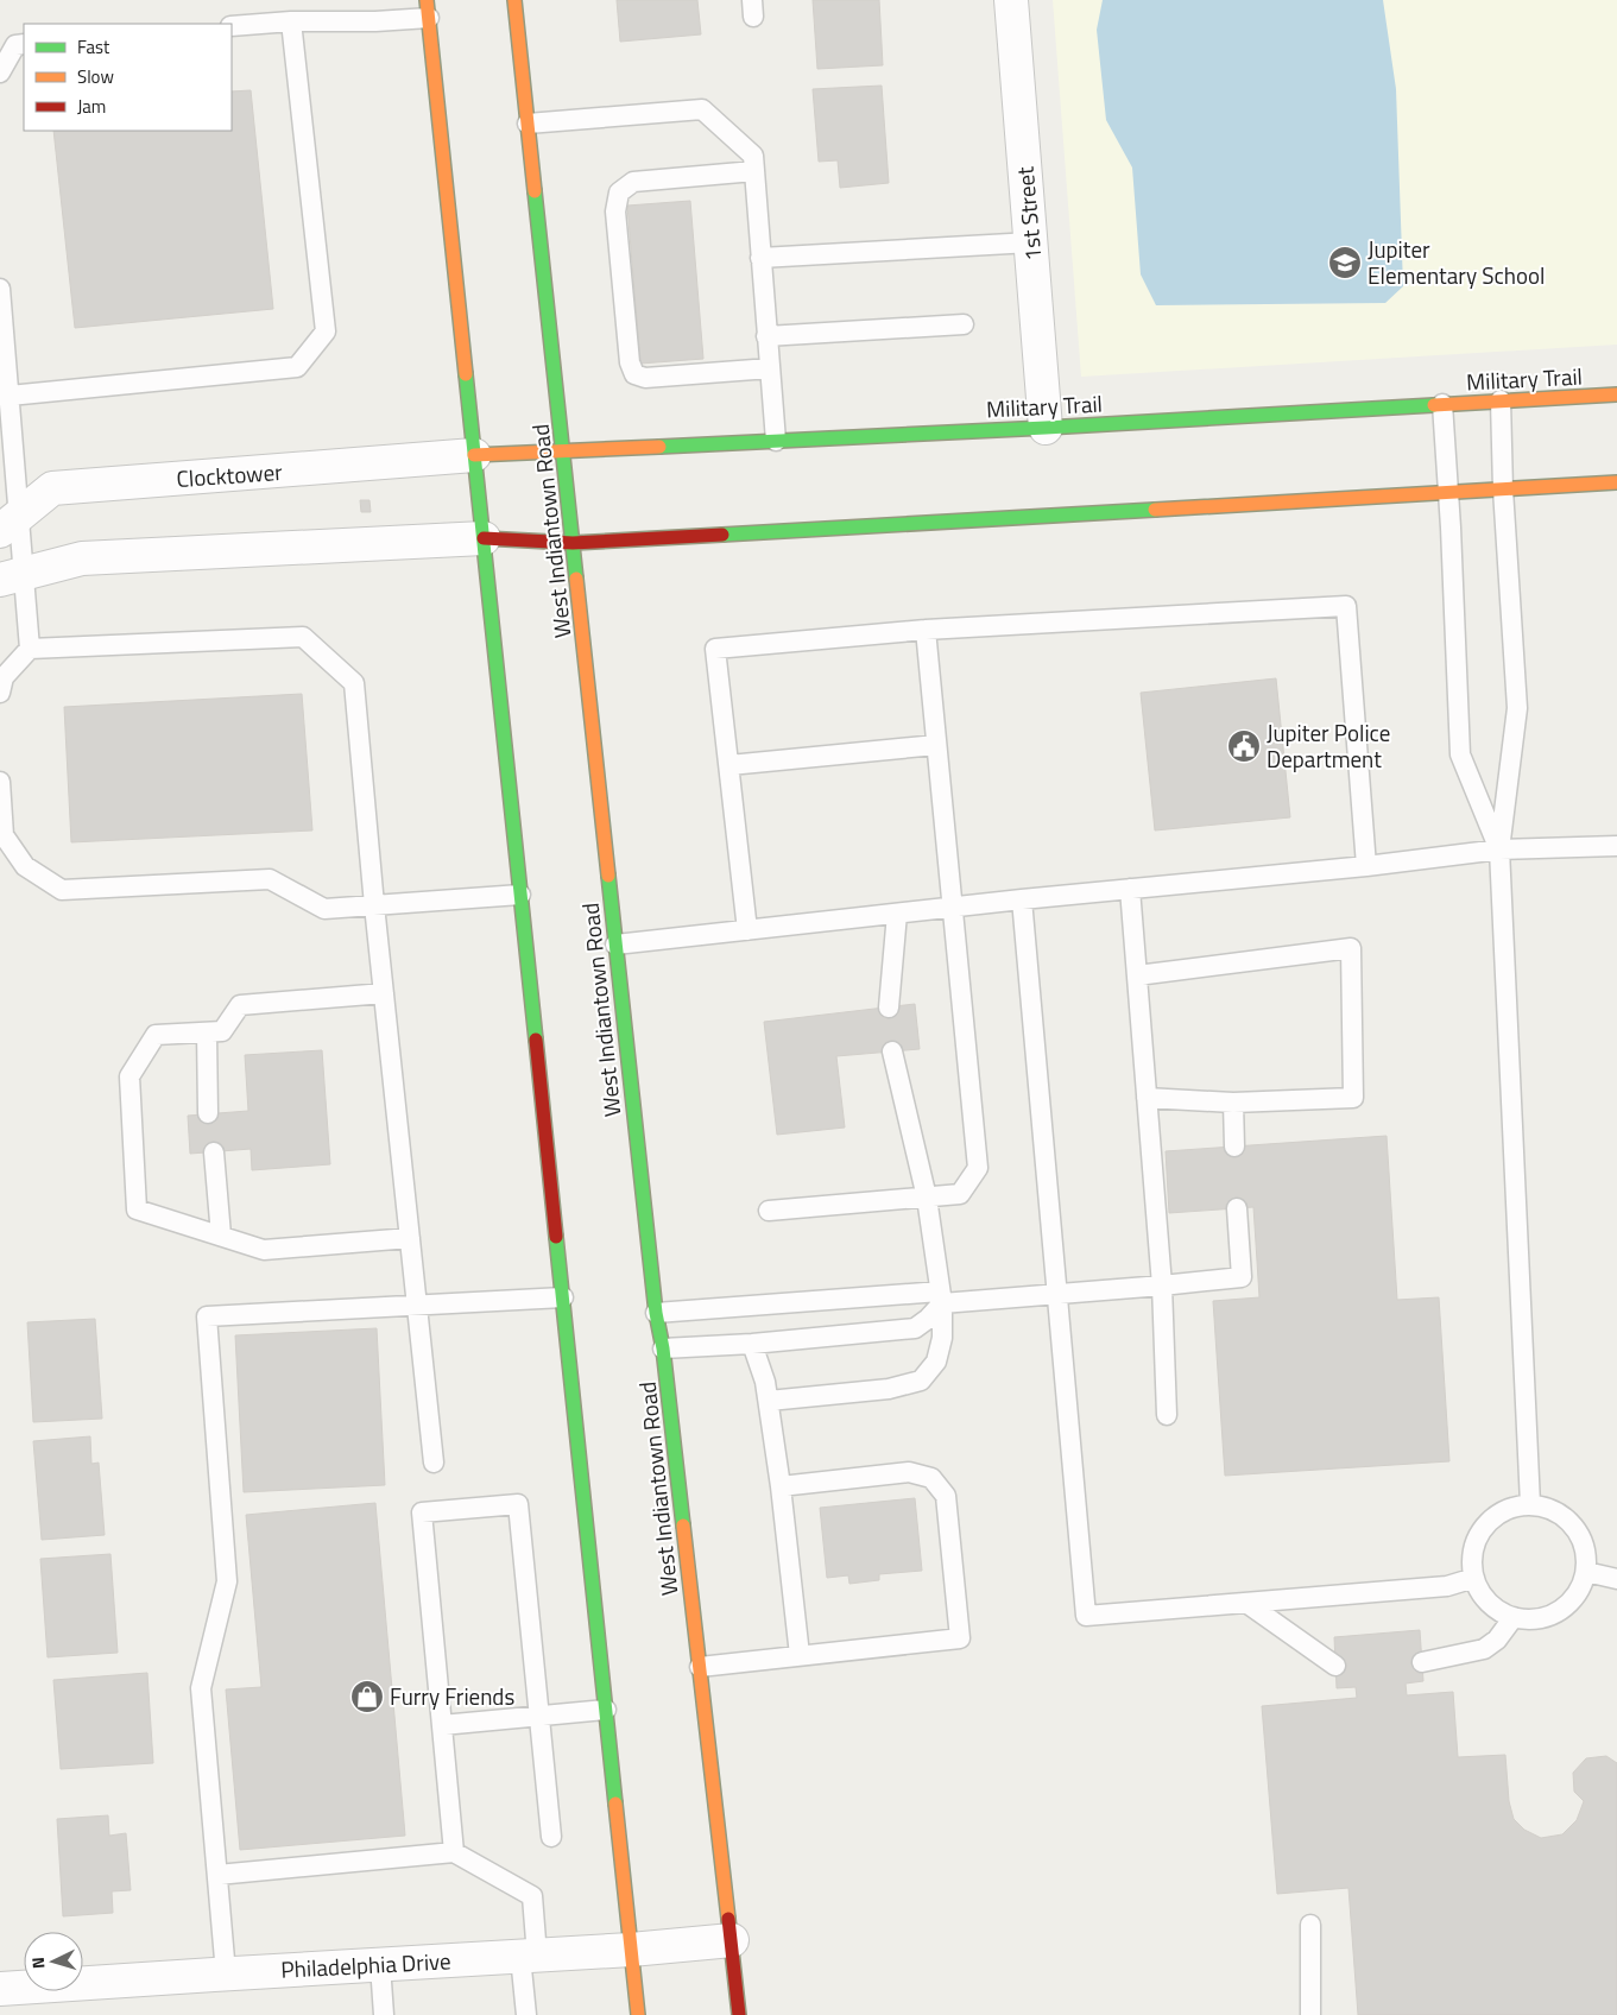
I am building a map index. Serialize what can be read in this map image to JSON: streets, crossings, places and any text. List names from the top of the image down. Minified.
{"streets":{"main road":["Military Trail","West Indiantown Road"],"street":["1st Street","Clocktower","Philadelphia Drive"]},"crossings":[["1st Street","Military Trail"],["Military Trail","Clocktower"],["Military Trail","West Indiantown Road"],["West Indiantown Road","Philadelphia Drive"]],"places":{"school or university":["Jupiter Elementary School"],"public building":["Jupiter Police Department"],"shop":["Furry Friends"]},"legend":["Fast","Slow","Jam"],"north":"left"}
